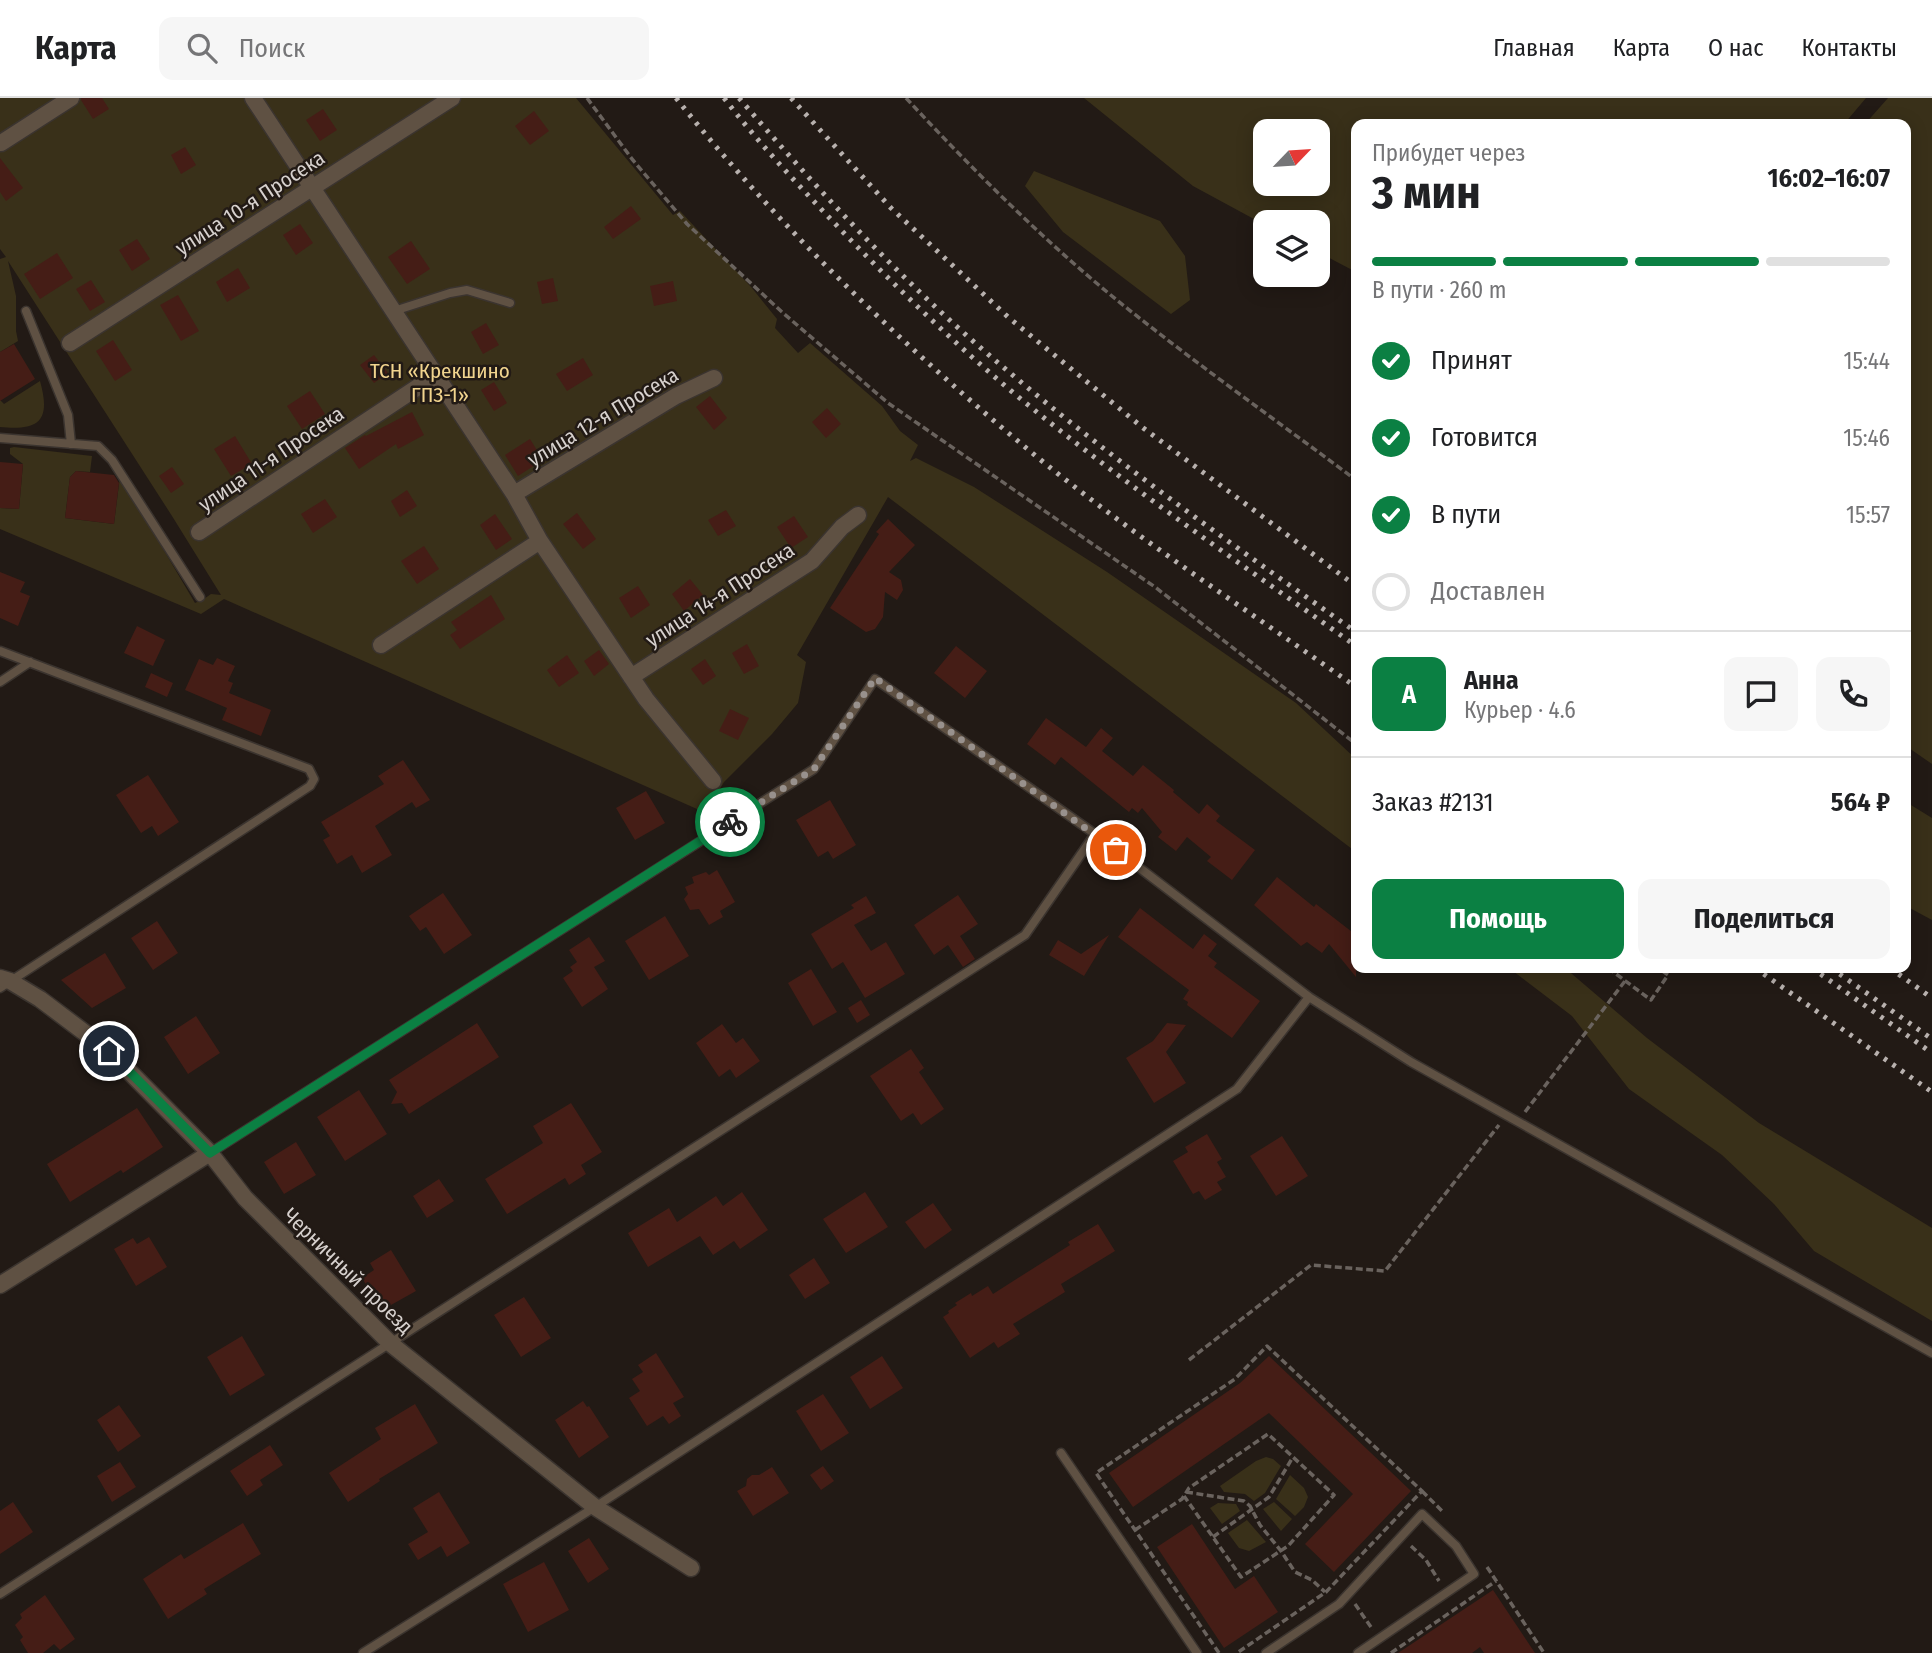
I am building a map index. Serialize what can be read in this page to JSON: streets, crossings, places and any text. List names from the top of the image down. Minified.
{"streets":{"street":["улица 10-я Просека","улица 12-я Просека","улица 11-я Просека","улица 14-я Просека","Черничный проезд"]},"parks":["ТСН «Крекшино ГПЗ-1»"],"north":"top right","page":{"header":"Карта","search":"Поиск","nav":["Главная","Карта","О нас","Контакты"],"heading":["3 мин","Прибудет через","16:02–16:07"],"panel":["Анна","Курьер · 4.6","Заказ #2131","564 ₽"],"bar":"В пути · 260 m","list":[["Принят","15:44"],["Готовится","15:46"],["В пути","15:57"],"Доставлен"],"round":"А","buttons":["Помощь","Поделиться"]}}
